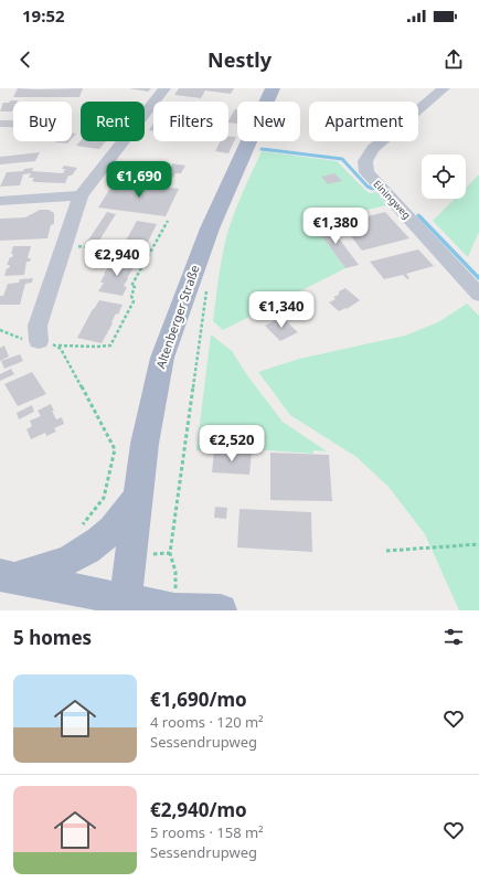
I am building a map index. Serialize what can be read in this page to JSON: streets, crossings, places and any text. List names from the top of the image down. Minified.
{"streets":{"main road":["Altenberger Straße"],"street":["Einingweg"]},"page":{"status":"19:52","header":"Nestly","chip":["Buy","Rent","Filters","New","Apartment"],"price":["€1,690","€1,380","€2,940","€1,340","€2,520"],"heading":"5 homes","list":[{"name":"€1,690/mo","note":"4 rooms · 120 m² · Sessendrupweg"},{"name":"€2,940/mo","note":"5 rooms · 158 m² · Sessendrupweg"}]}}
